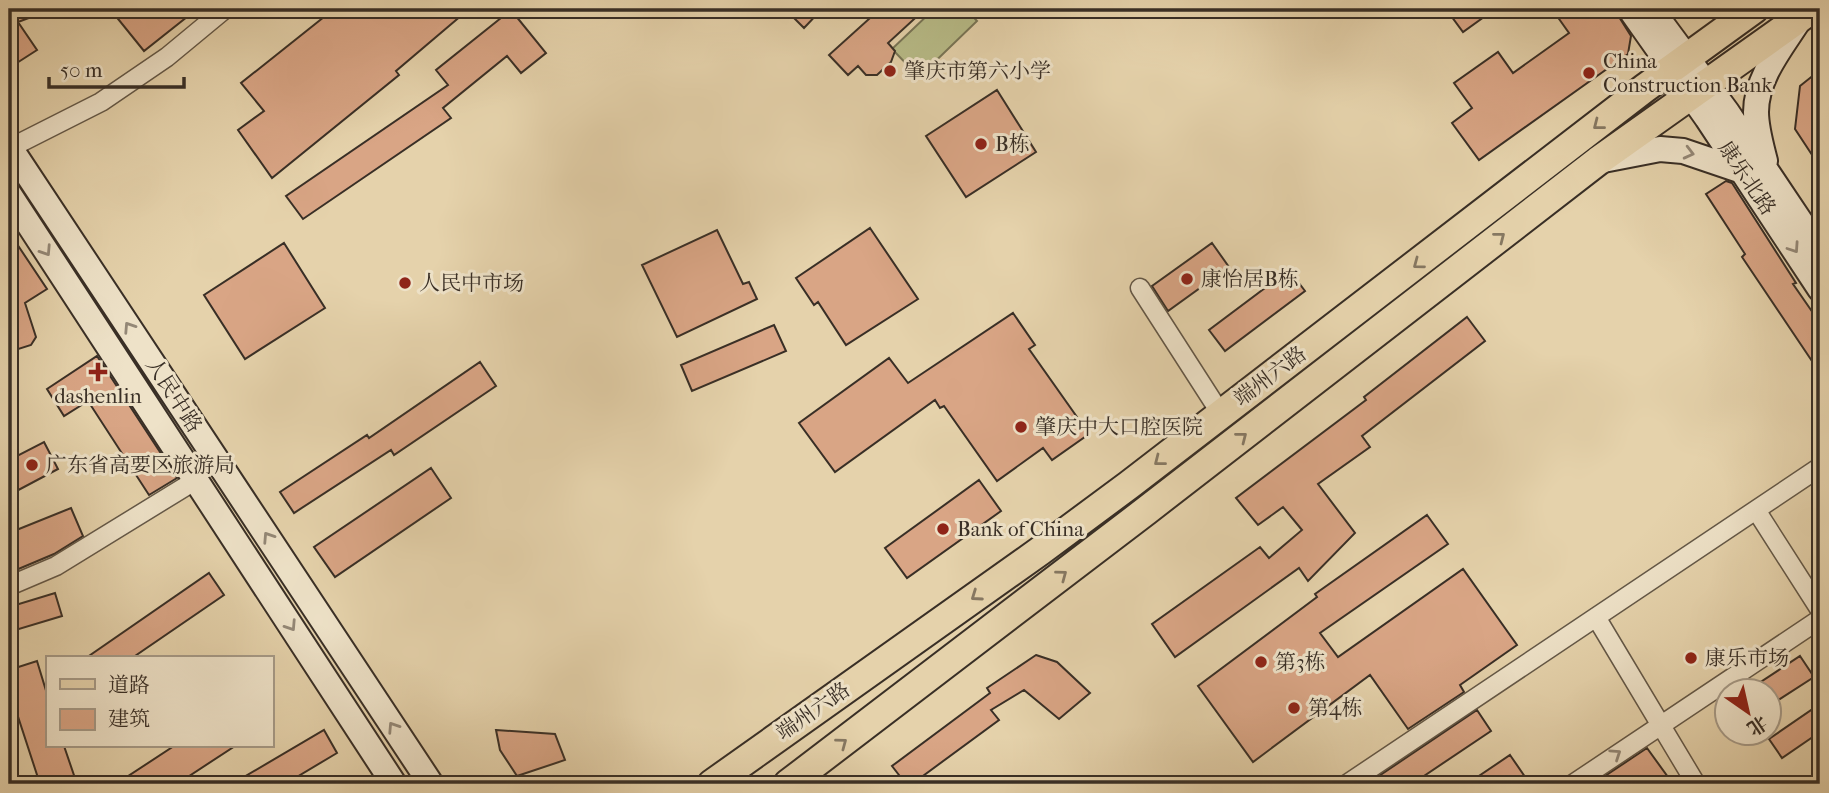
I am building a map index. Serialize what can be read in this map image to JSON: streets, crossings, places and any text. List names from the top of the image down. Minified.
{"streets":{"main road":["康乐北路","端州六路","人民中路"]},"crossings":[["康乐北路","端州六路"]],"places":{"other":["肇庆市第六小学","China Construction Bank","B栋","康怡居B栋","人民中市场","肇庆中大口腔医院","广东省高要区旅游局","Bank of China","康乐市场","第3栋","第4栋"],"health":["dashenlin"]},"legend":["道路","建筑"],"scale_bar":"50 m","north":"bottom right"}
